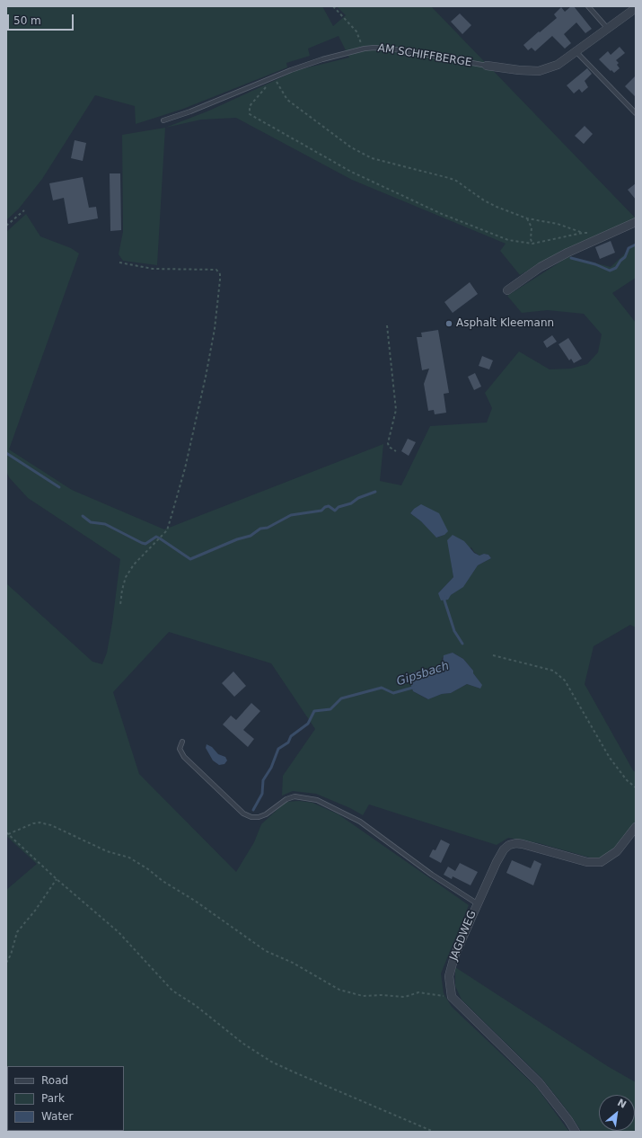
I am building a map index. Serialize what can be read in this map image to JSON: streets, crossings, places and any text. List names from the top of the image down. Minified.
{"streets":{"street":["AM SCHIFFBERGE","JAGDWEG"]},"water":["Gipsbach"],"places":["Asphalt Kleemann"],"legend":["Road","Park","Water"],"scale_bar":"50 m","north":"top right"}
